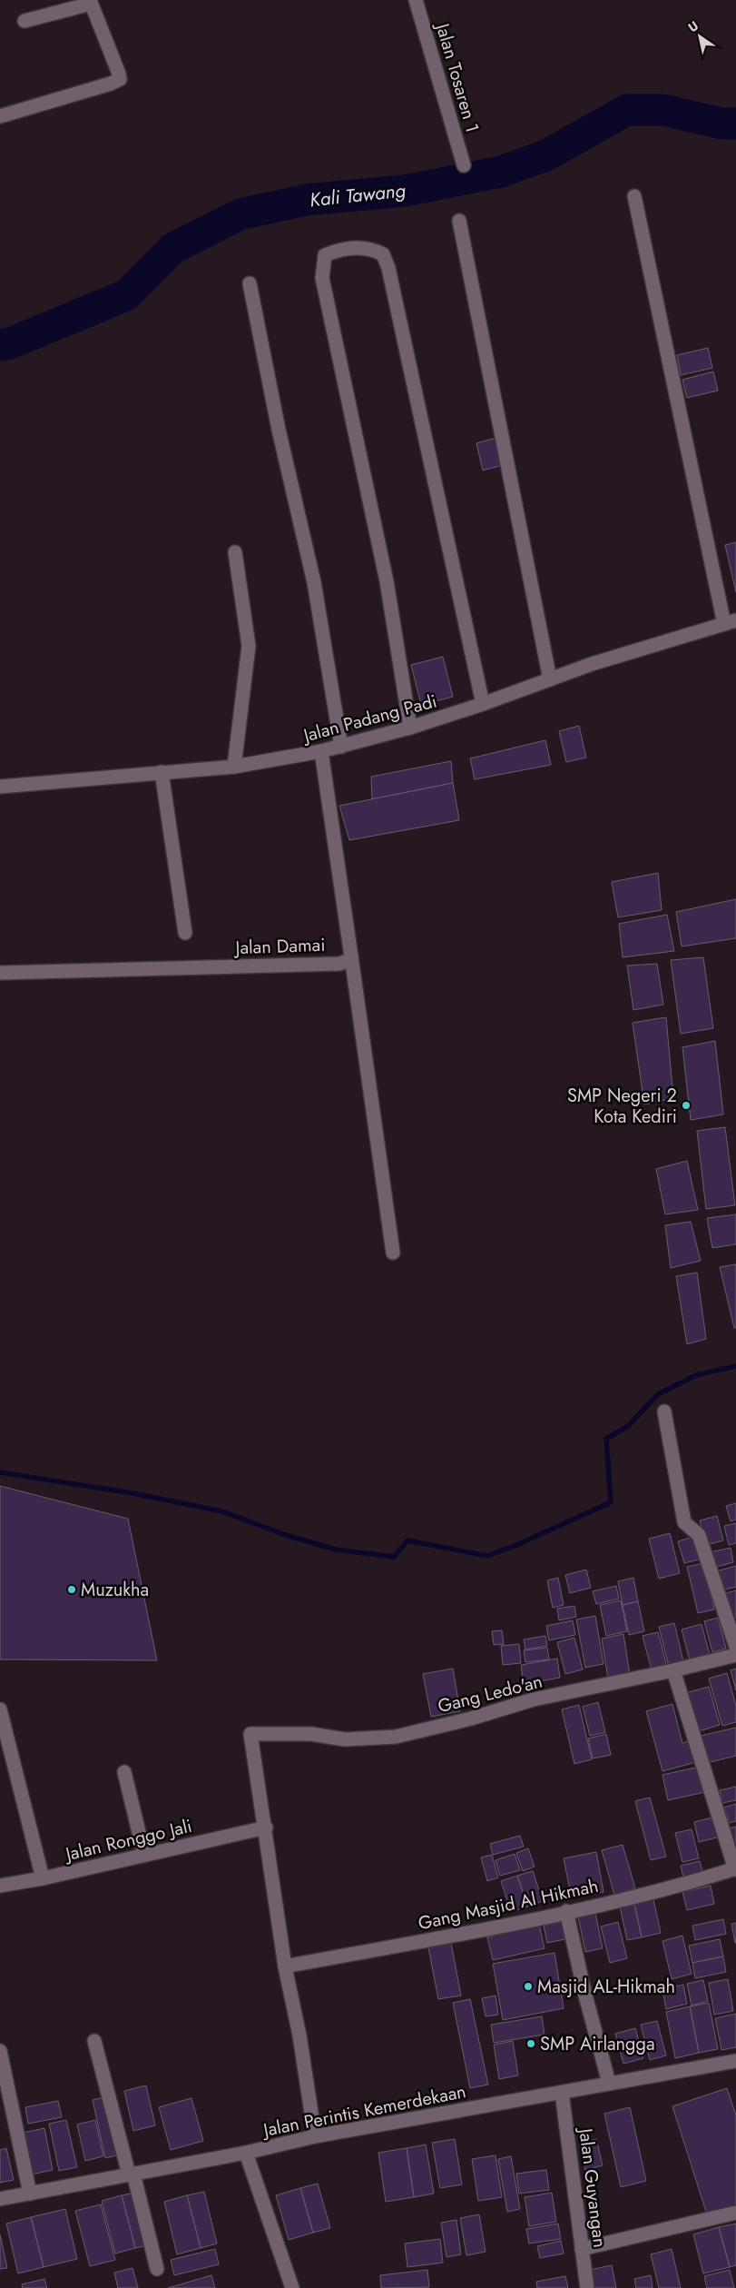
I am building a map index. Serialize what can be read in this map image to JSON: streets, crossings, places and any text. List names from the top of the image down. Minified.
{"streets":{"street":["Jalan Tosaren 1","Jalan Padang Padi","Jalan Damai","Gang Ledo'an","Jalan Ronggo Jali","Gang Masjid Al Hikmah","Jalan Perintis Kemerdekaan","Jalan Guyangan"]},"crossings":[["Jalan Padang Padi","Jalan Damai"],["Gang Ledo'an","Jalan Ronggo Jali"],["Jalan Perintis Kemerdekaan","Jalan Guyangan"]],"water":["Kali Tawang"],"places":["SMP Negeri 2 Kota Kediri","Muzukha","Masjid AL-Hikmah","SMP Airlangga"],"north":"top left"}
